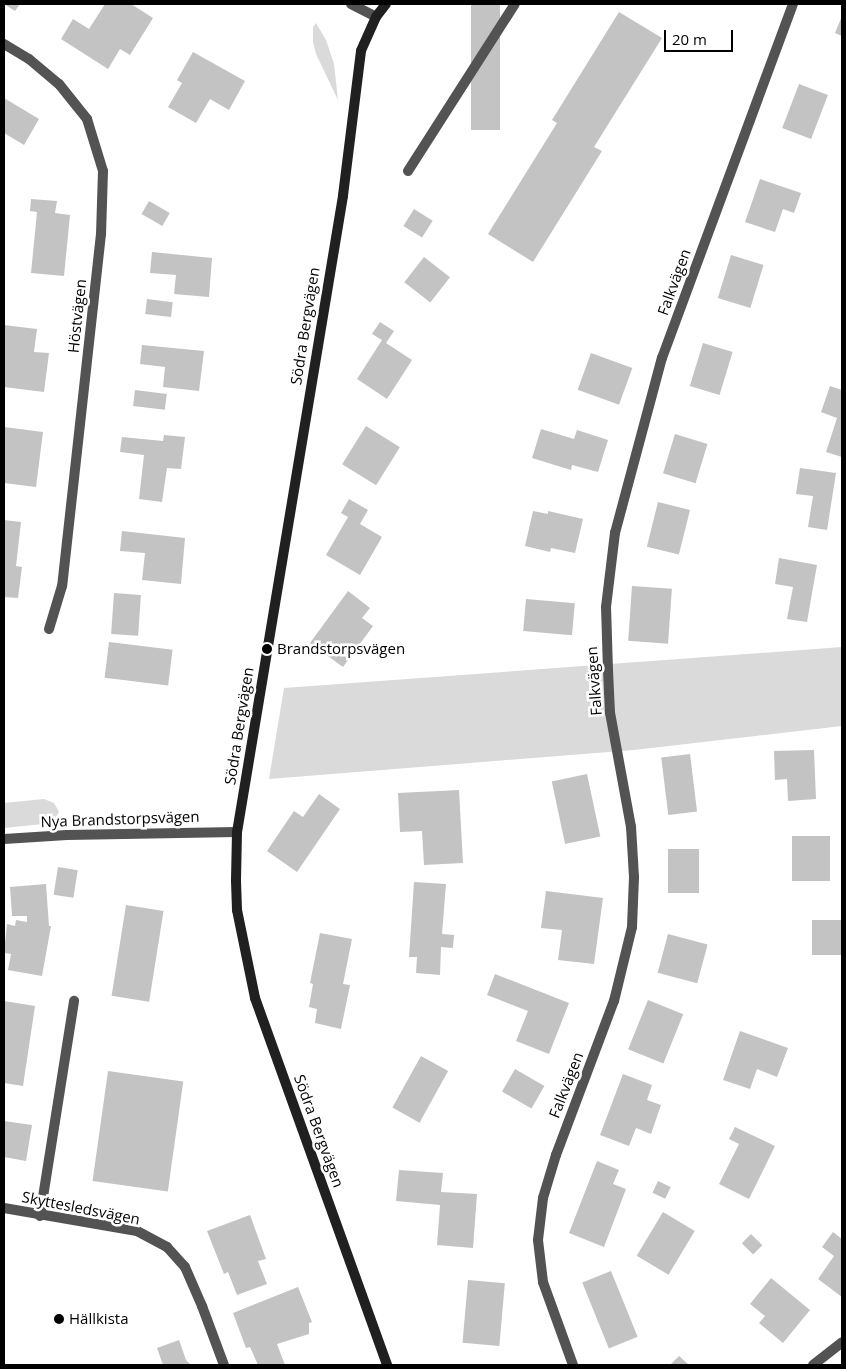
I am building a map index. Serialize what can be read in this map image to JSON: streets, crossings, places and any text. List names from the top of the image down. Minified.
{"streets":{"street":["Falkvägen","Höstvägen","Södra Bergvägen","Nya Brandstorpsvägen","Skyttesledsvägen"]},"crossings":[["Södra Bergvägen","Nya Brandstorpsvägen"]],"places":["Brandstorpsvägen","Hällkista"],"scale_bar":"20 m"}
